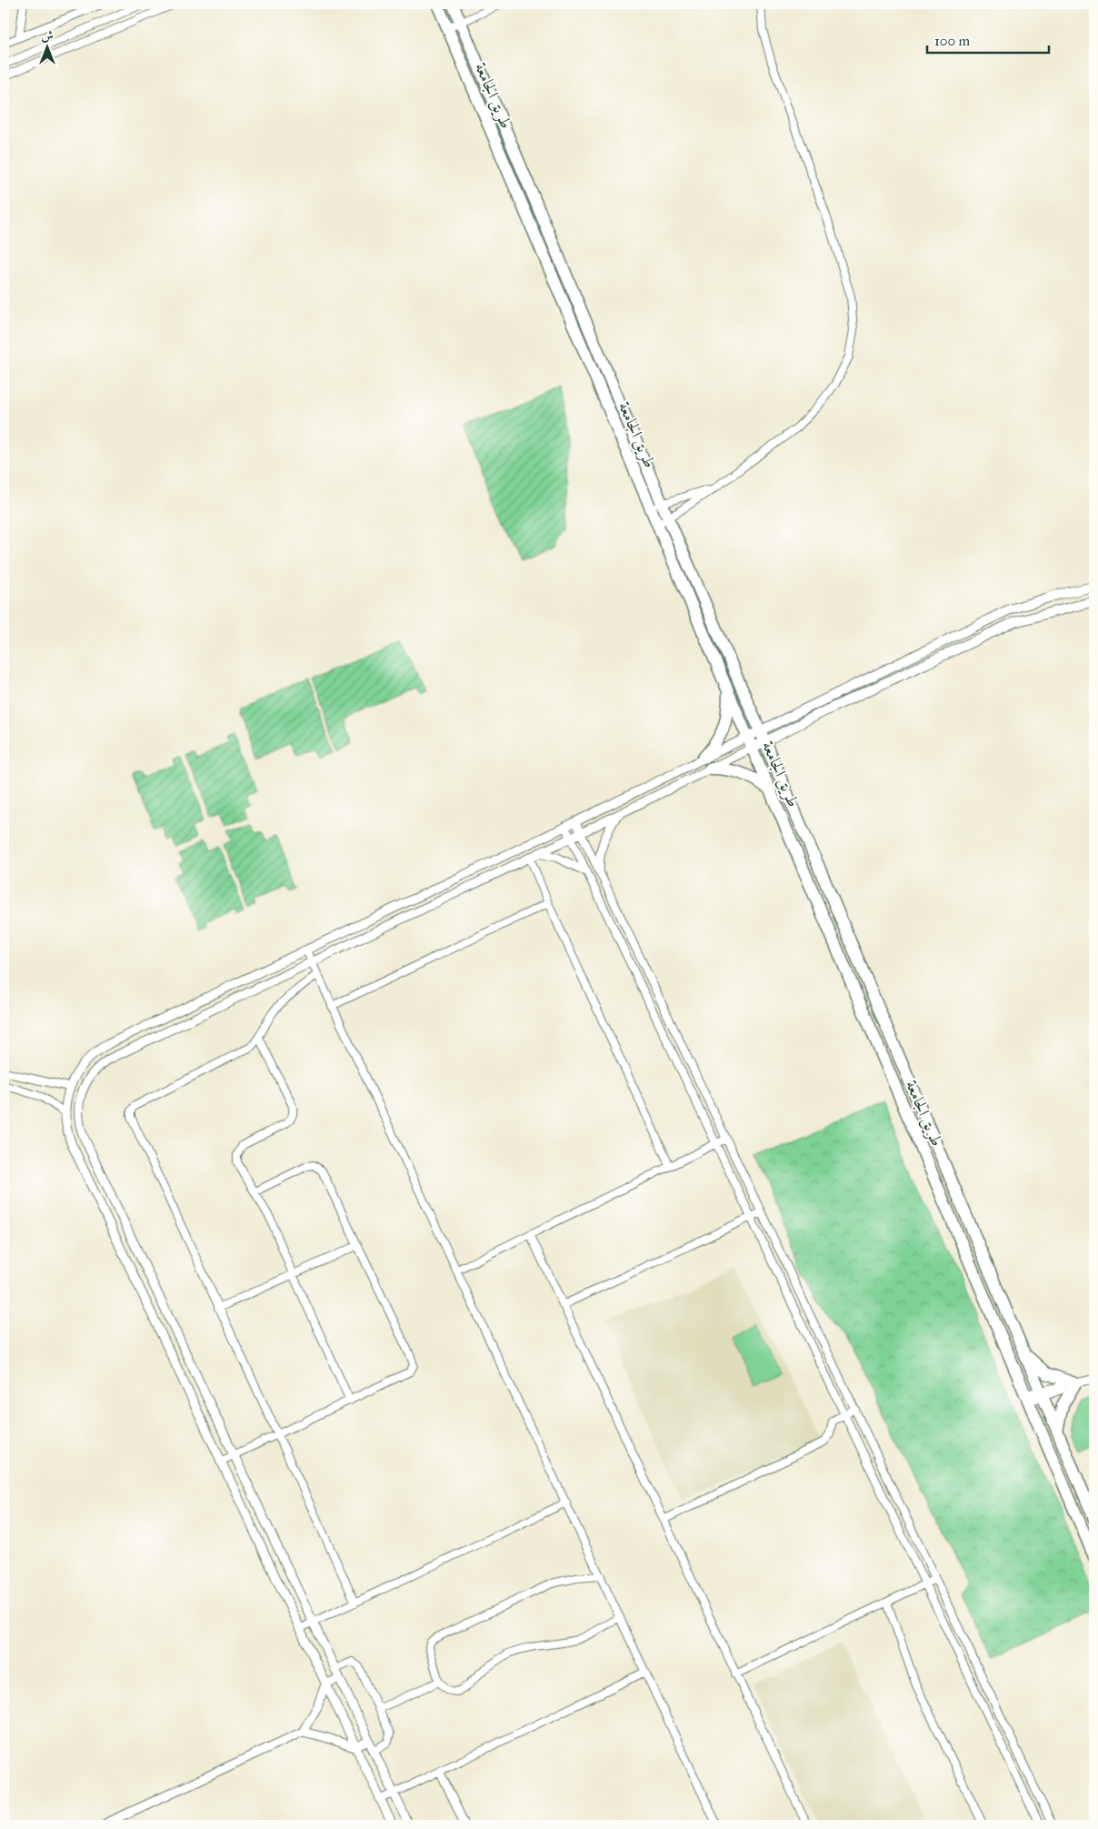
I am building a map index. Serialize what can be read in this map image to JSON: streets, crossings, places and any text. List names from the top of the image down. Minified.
{"streets":{"highway":["طريق الجامعة"]},"scale_bar":"100 m","north":"top"}
